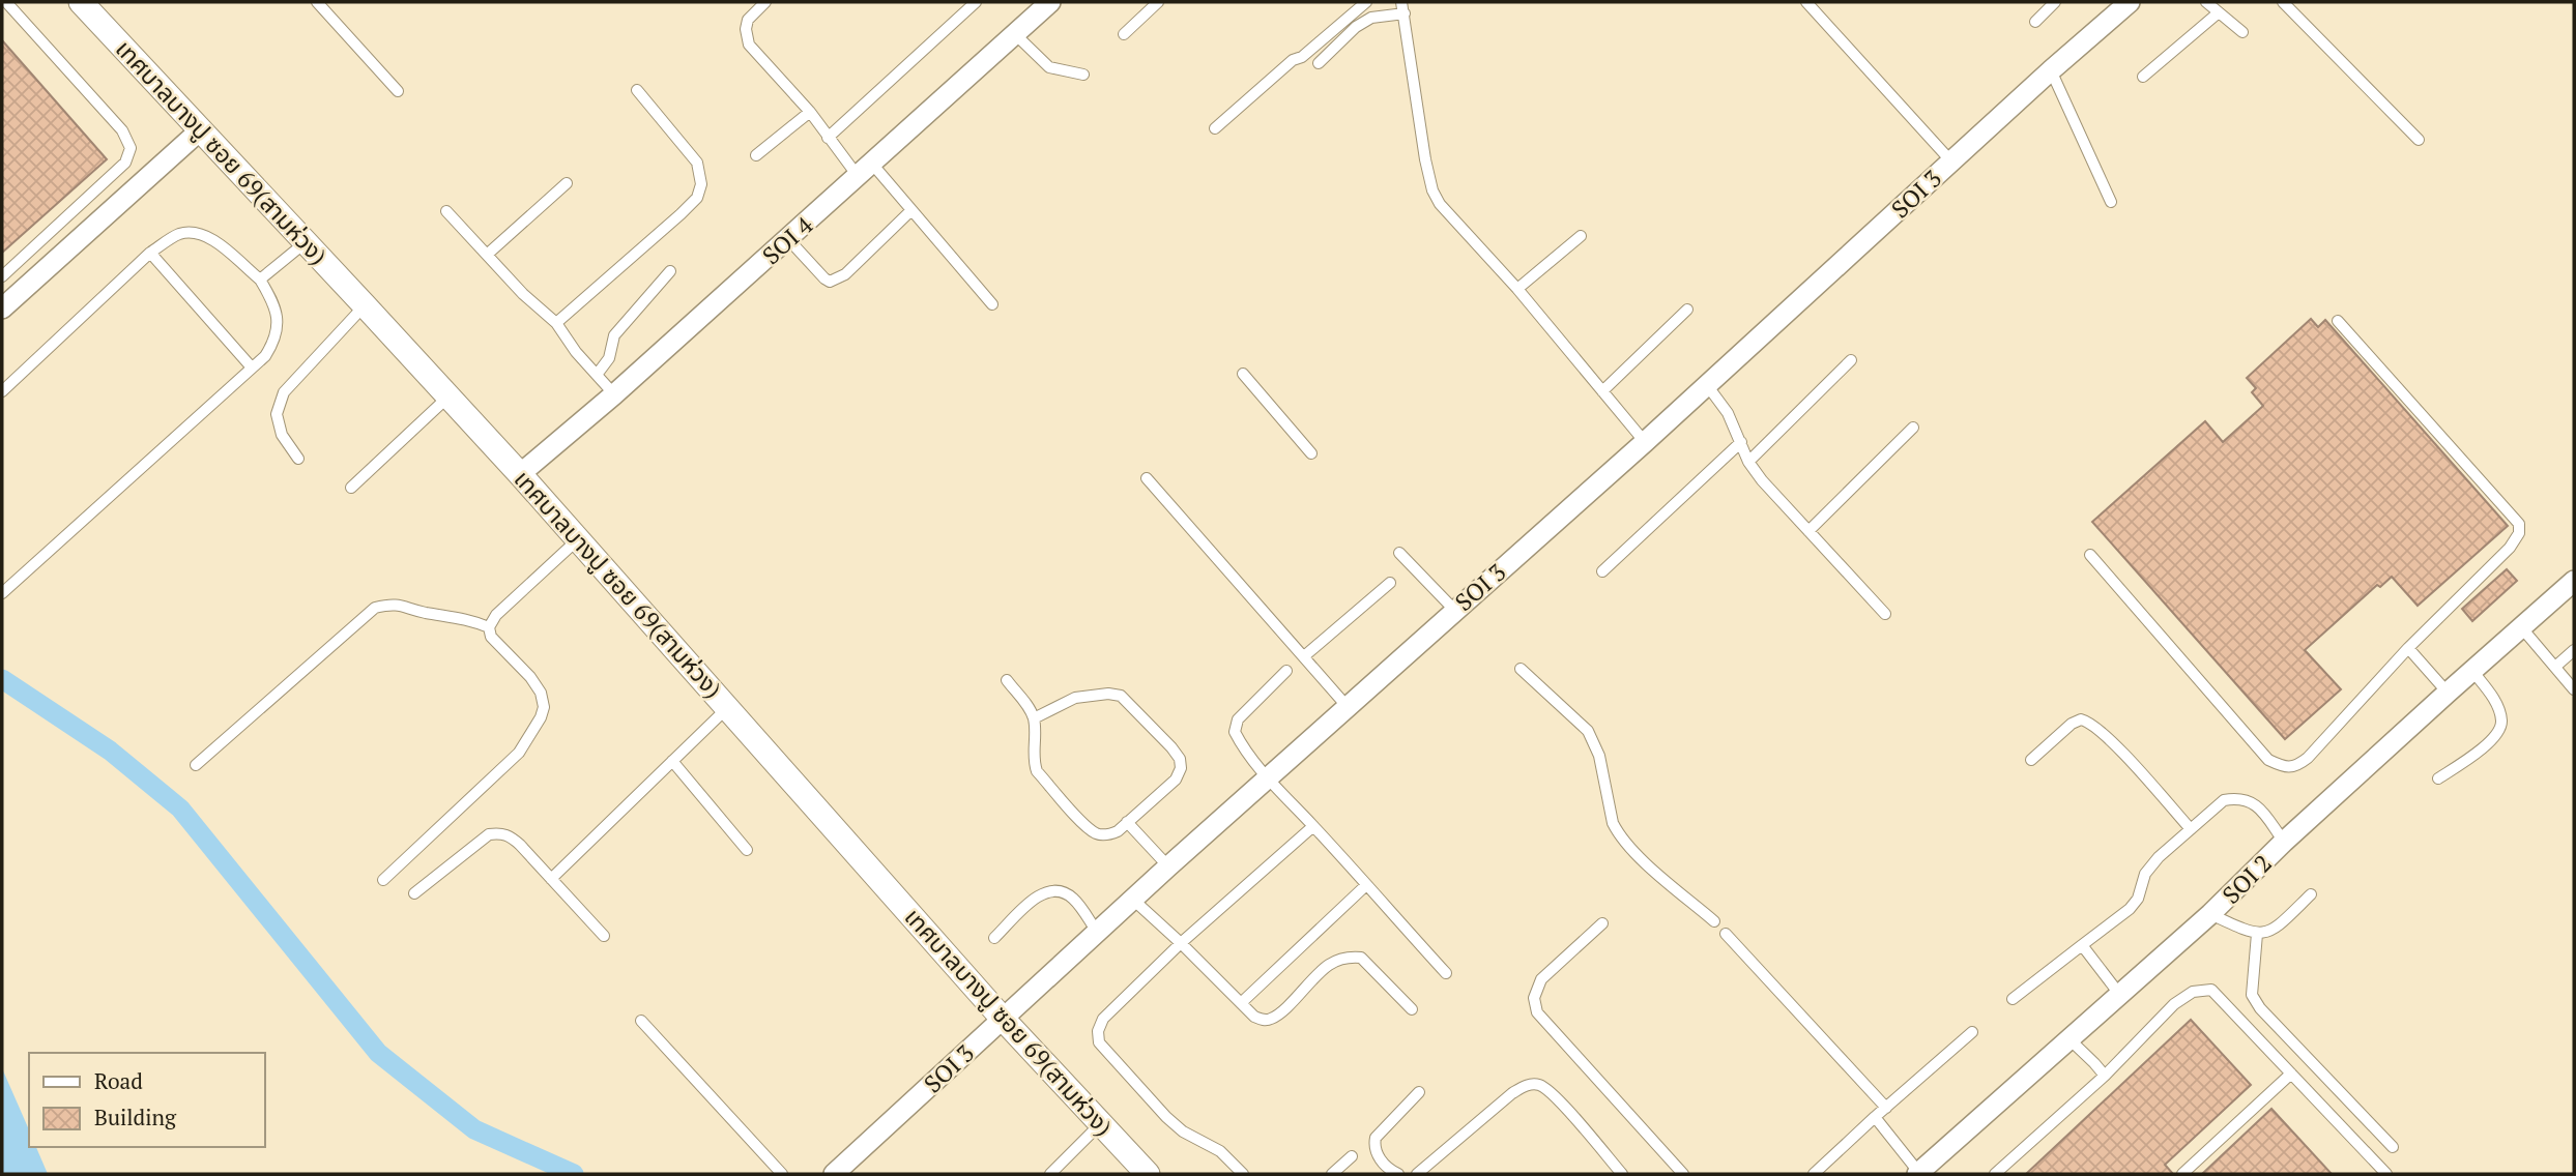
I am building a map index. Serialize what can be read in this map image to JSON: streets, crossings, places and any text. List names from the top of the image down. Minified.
{"streets":{"street":["เทศบาลบางปู ซอย 69(สามห่วง)","SOI 3","SOI 4","SOI 2"]},"crossings":[["เทศบาลบางปู ซอย 69(สามห่วง)","SOI 3"],["เทศบาลบางปู ซอย 69(สามห่วง)","SOI 4"]],"legend":["Road","Building"]}
